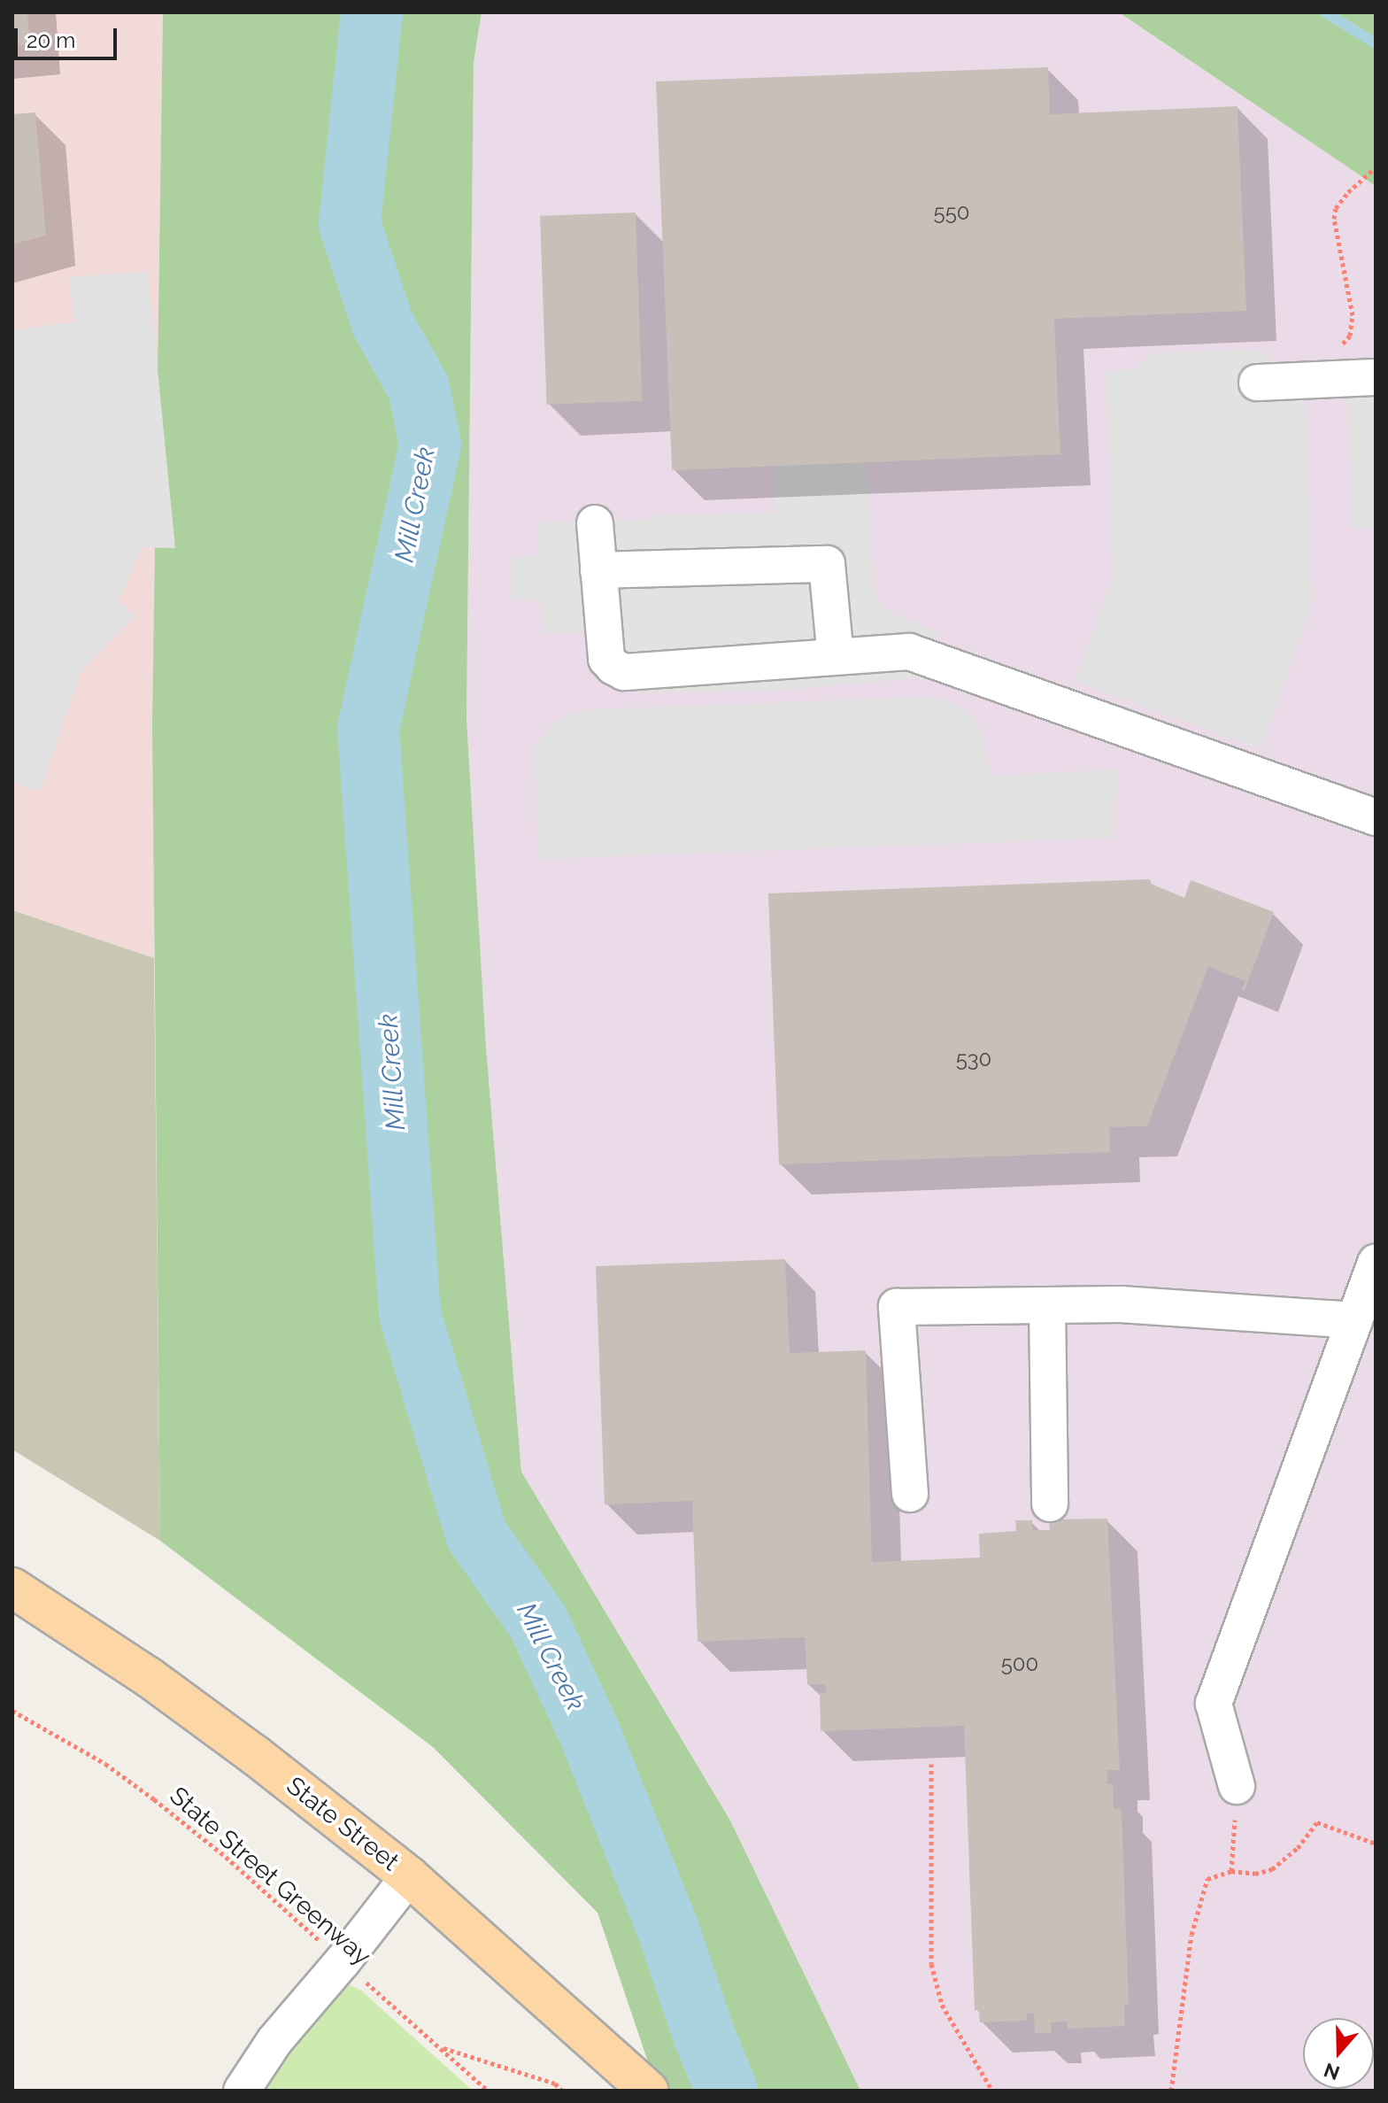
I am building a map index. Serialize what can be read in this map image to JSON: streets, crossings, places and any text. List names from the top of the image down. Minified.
{"streets":{"main road":["State Street"],"path":["State Street Greenway"]},"water":["Mill Creek"],"house_numbers":["550","530","500"],"scale_bar":"20 m","north":"bottom"}
